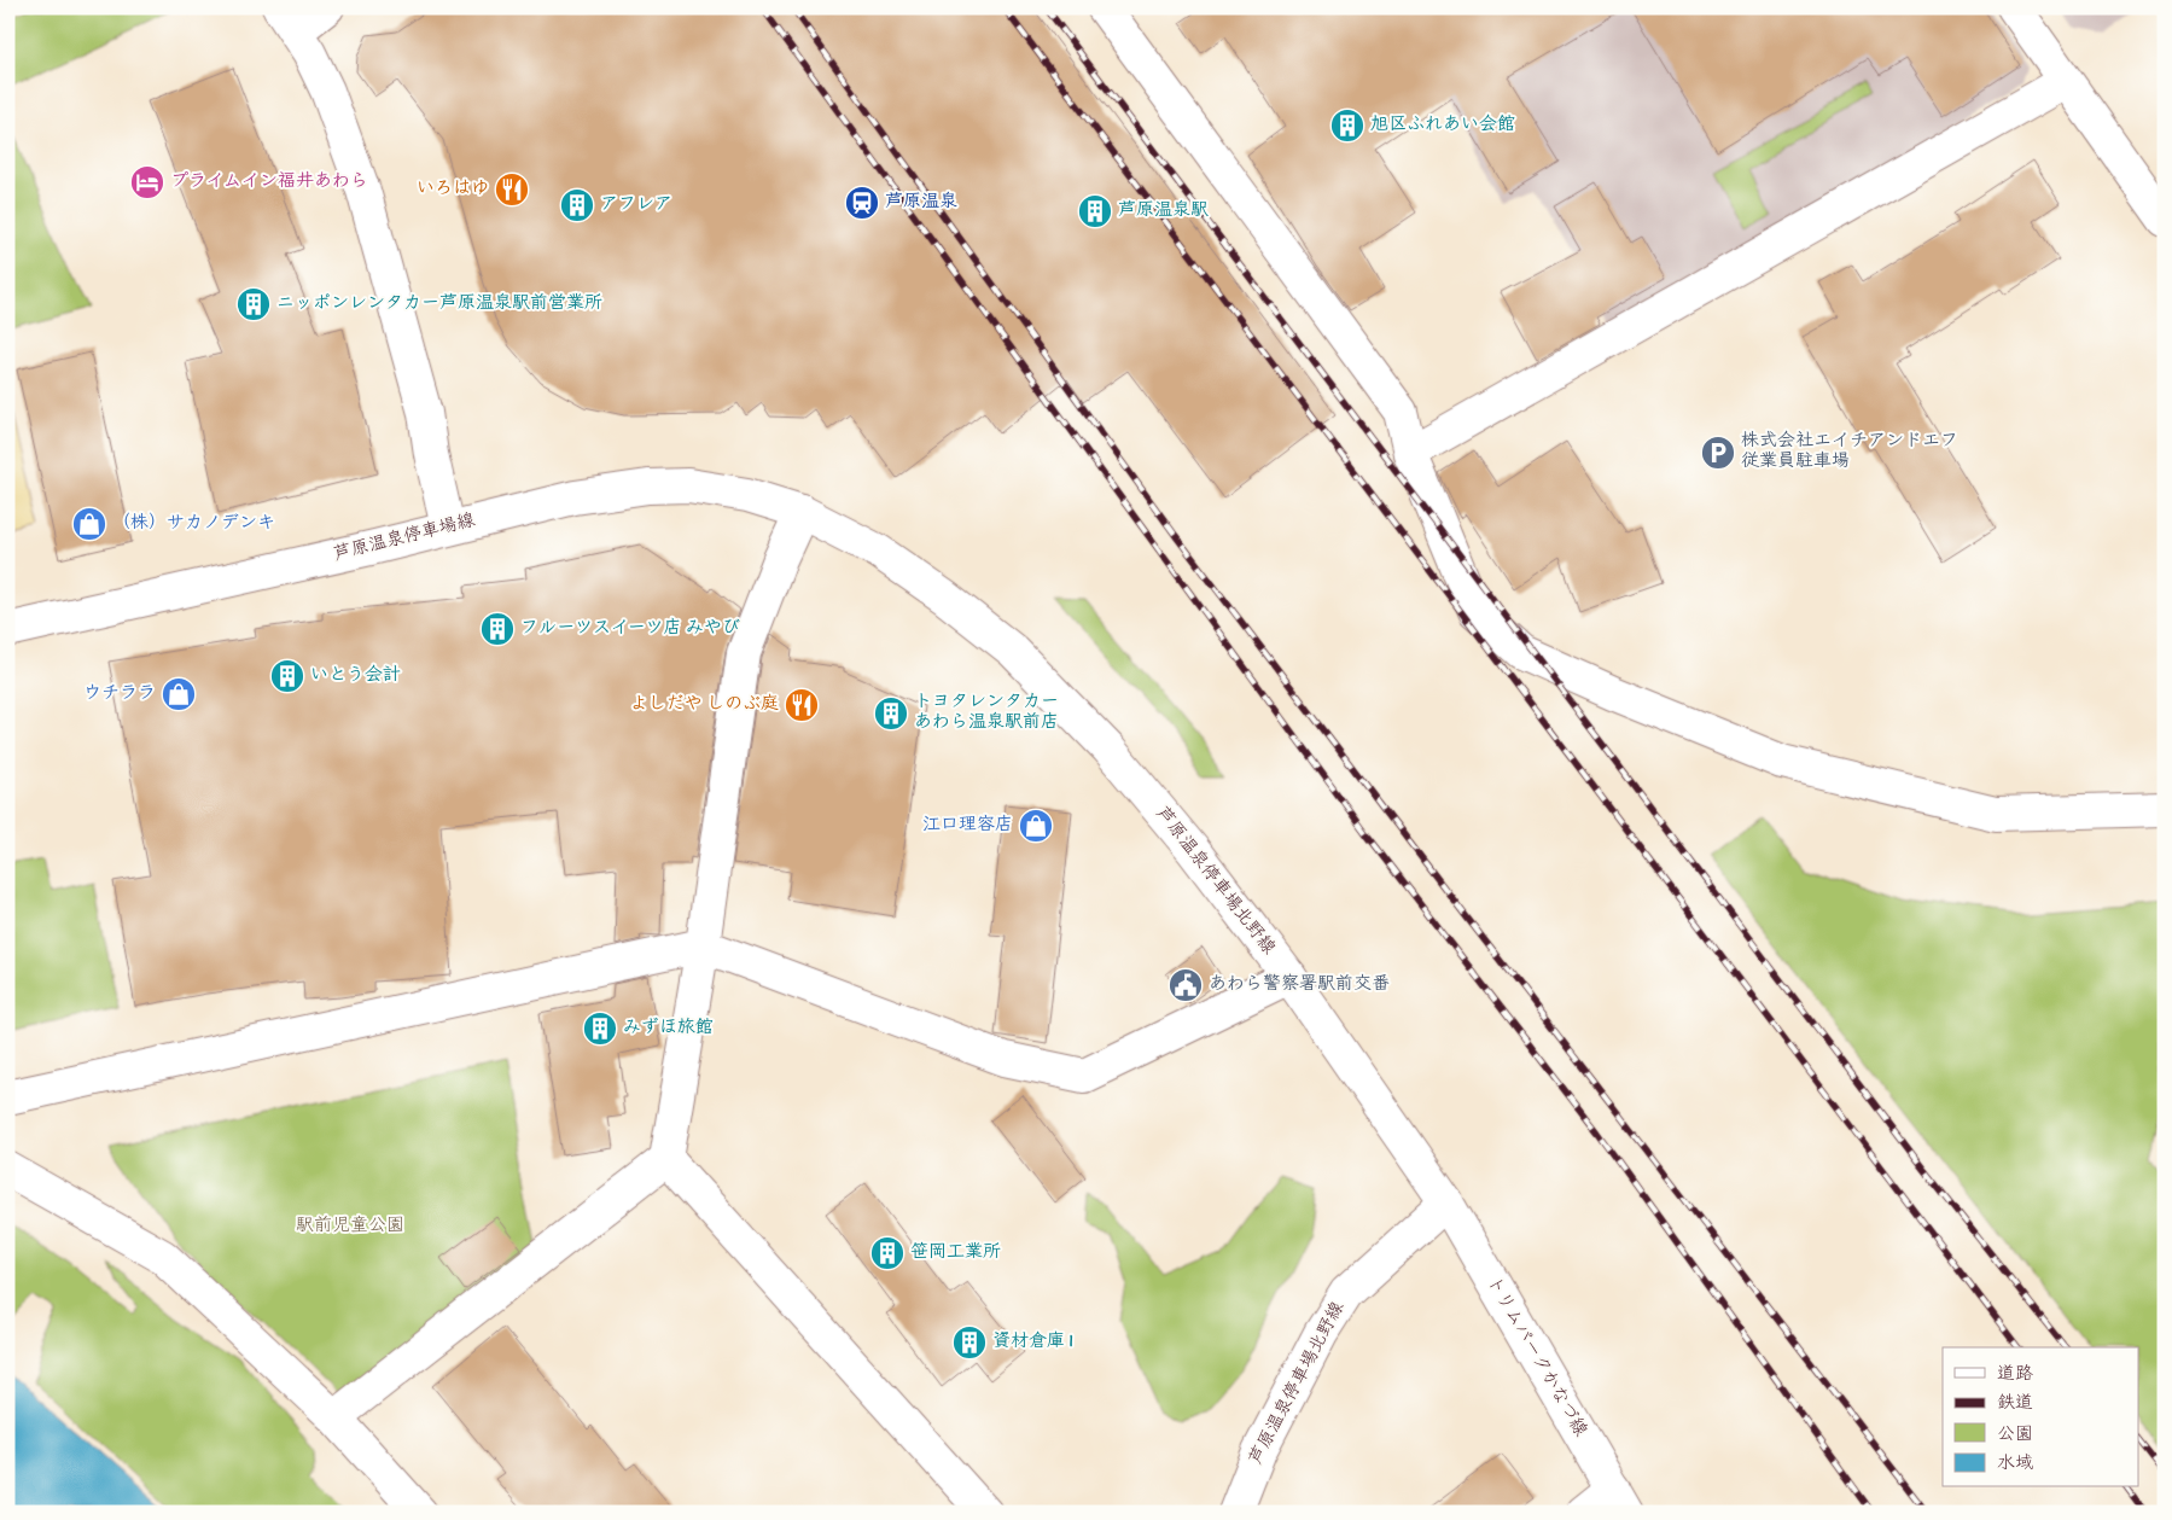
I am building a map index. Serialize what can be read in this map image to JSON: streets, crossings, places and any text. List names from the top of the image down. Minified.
{"streets":{"street":["芦原温泉停車場線","芦原温泉停車場北野線","トリムパークかなづ線"]},"crossings":[["芦原温泉停車場線","芦原温泉停車場北野線"],["芦原温泉停車場北野線","トリムパークかなづ線"]],"parks":["駅前児童公園"],"places":{"building":["旭区ふれあい会館","アフレア","芦原温泉駅","ニッポンレンタカー芦原温泉駅前営業所","フルーツスイーツ店 みやび","いとう会計","トヨタレンタカー あわら温泉駅前店","みずほ旅館","笹岡工業所","資材倉庫 1"],"hotel":["プライムイン福井あわら"],"restaurant":["いろはゆ","よしだや しのぶ庭"],"station":["芦原温泉"],"parking":["株式会社エイチアンドエフ 従業員駐車場"],"shop":["（株）サカノデンキ","ウチララ","江口理容店"],"public building":["あわら警察署駅前交番"]},"legend":["道路","鉄道","公園","水域"]}
